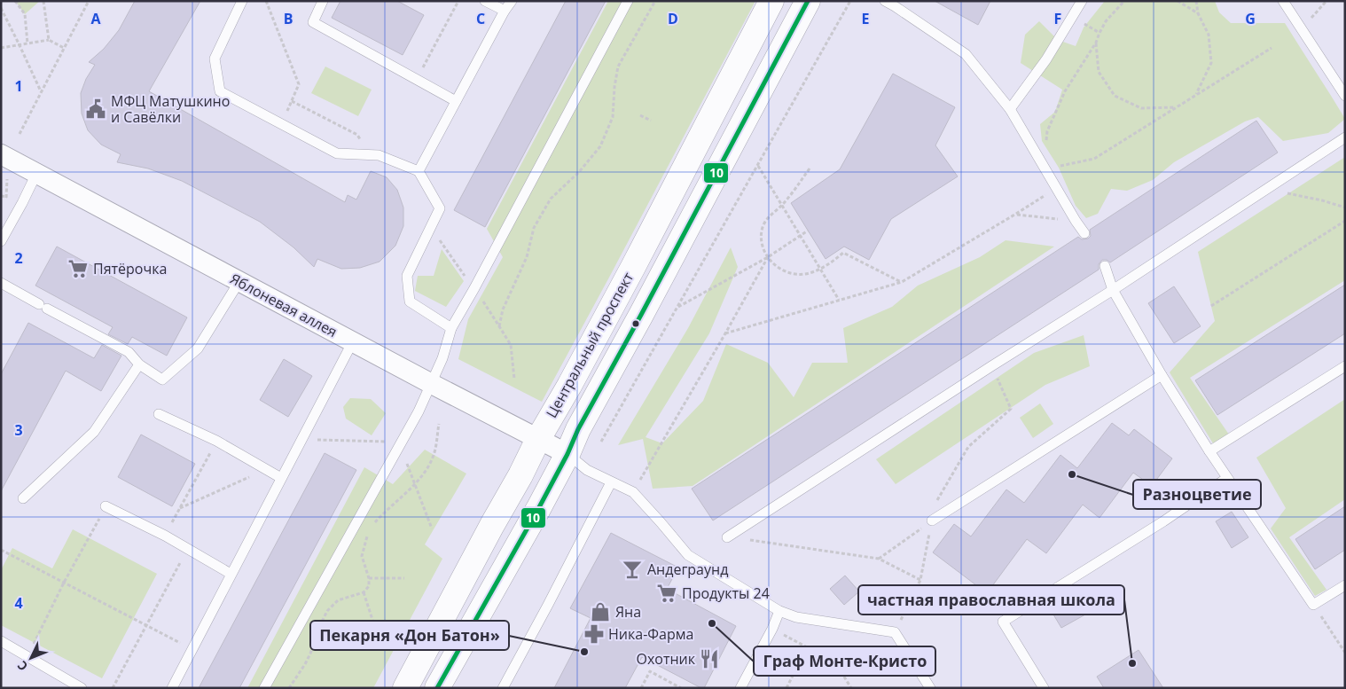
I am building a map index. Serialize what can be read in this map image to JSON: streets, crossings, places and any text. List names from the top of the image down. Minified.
{"streets":{"main road":["Центральный проспект"],"street":["Яблоневая аллея"]},"crossings":[["Яблоневая аллея","Центральный проспект"]],"places":{"public building":["МФЦ Матушкино и Савёлки"],"supermarket":["Пятёрочка","Продукты 24"],"other":["Разноцветие","Граф Монте-Кристо","Пекарня «Дон Батон»","частная православная школа"],"bar":["Андеграунд"],"shop":["Яна"],"pharmacy":["Ника-Фарма"],"restaurant":["Охотник"]},"lines":["transit line 10"],"north":"bottom left","grid":{"columns":["A","B","C","D","E","F","G"],"rows":["1","2","3","4"]}}
